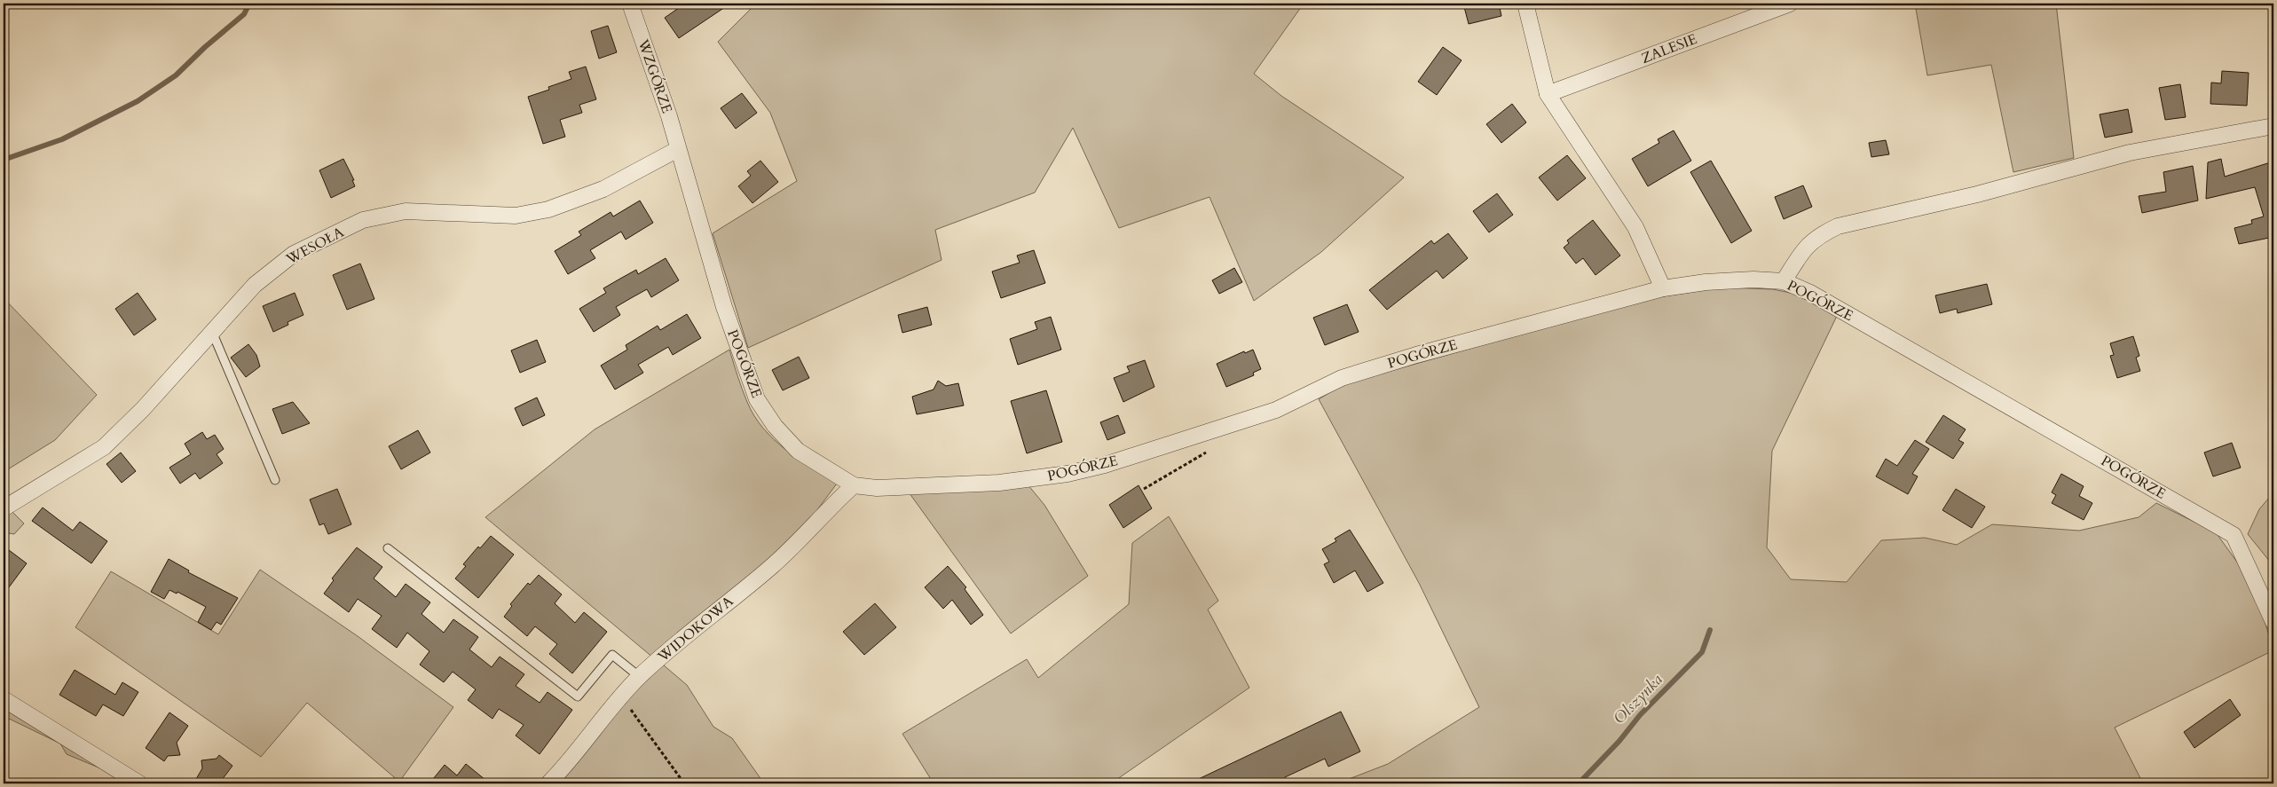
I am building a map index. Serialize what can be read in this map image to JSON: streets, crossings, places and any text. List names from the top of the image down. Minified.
{"streets":{"street":["ZALESIE","WZGÓRZE","WESOŁA","POGÓRZE","WIDOKOWA"]},"crossings":[["WZGÓRZE","WESOŁA"],["WZGÓRZE","POGÓRZE"],["WESOŁA","POGÓRZE"],["POGÓRZE","WIDOKOWA"]],"water":["Olszynka"]}
